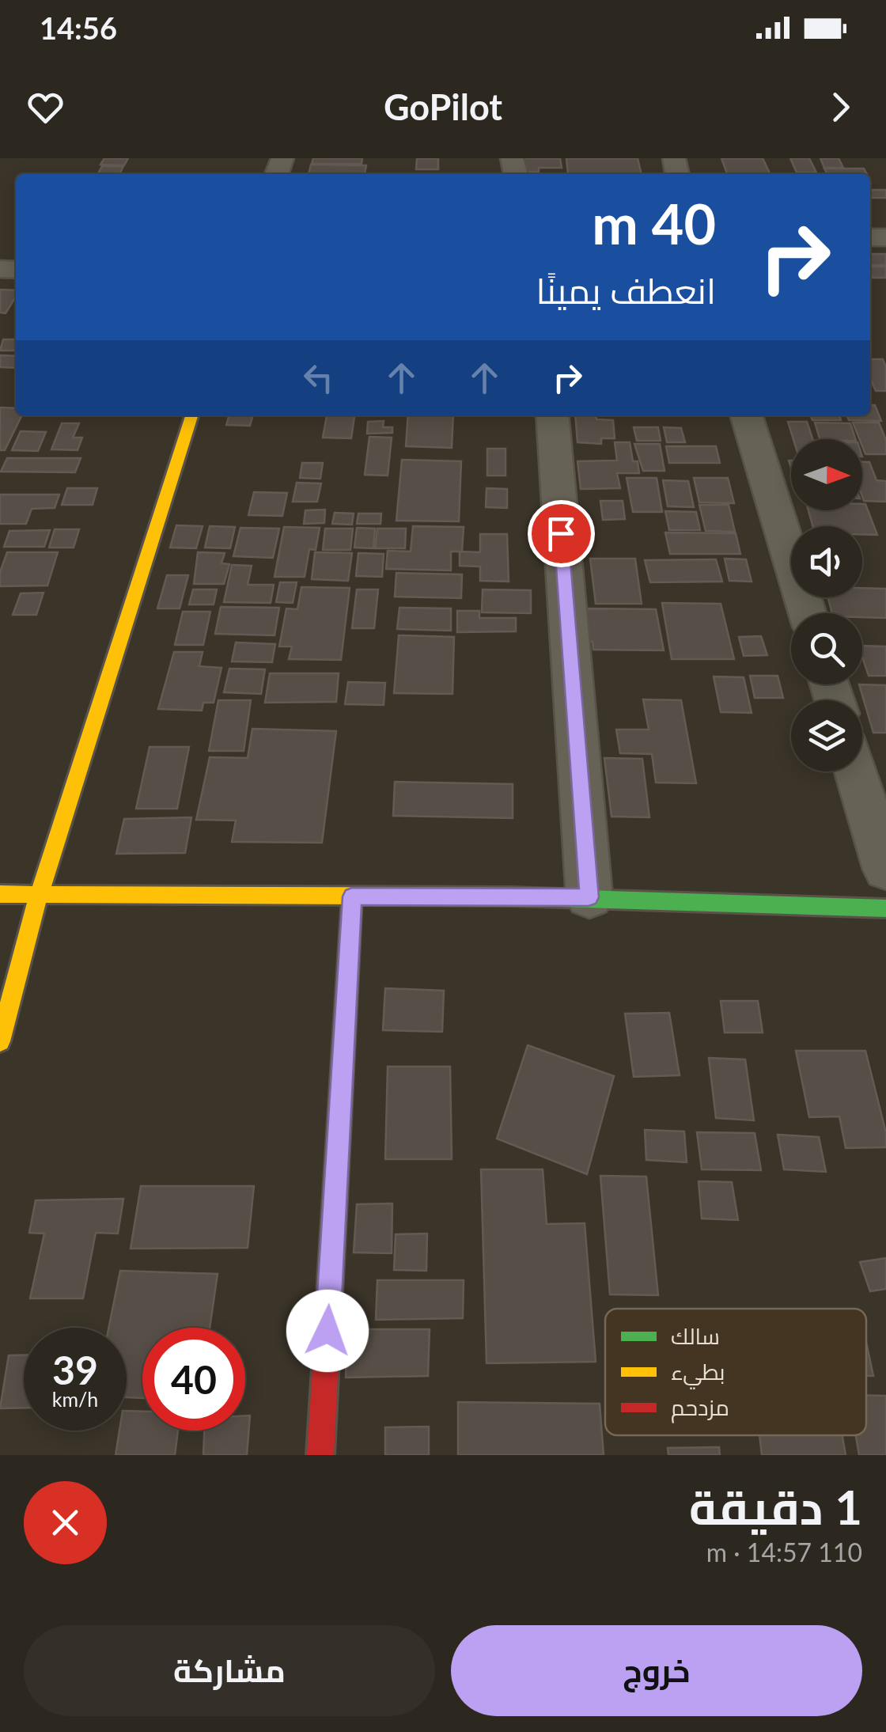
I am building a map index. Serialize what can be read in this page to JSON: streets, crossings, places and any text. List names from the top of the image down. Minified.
{"legend":["سالك","بطيء","مزدحم"],"north":"right","page":{"status":"14:56","header":"GoPilot","turn":["40 m","انعطف يمينًا"],"speed":"39 km/h","limit":"40","heading":["1 دقيقة","110 m · 14:57"],"buttons":["خروج","مشاركة"]}}
